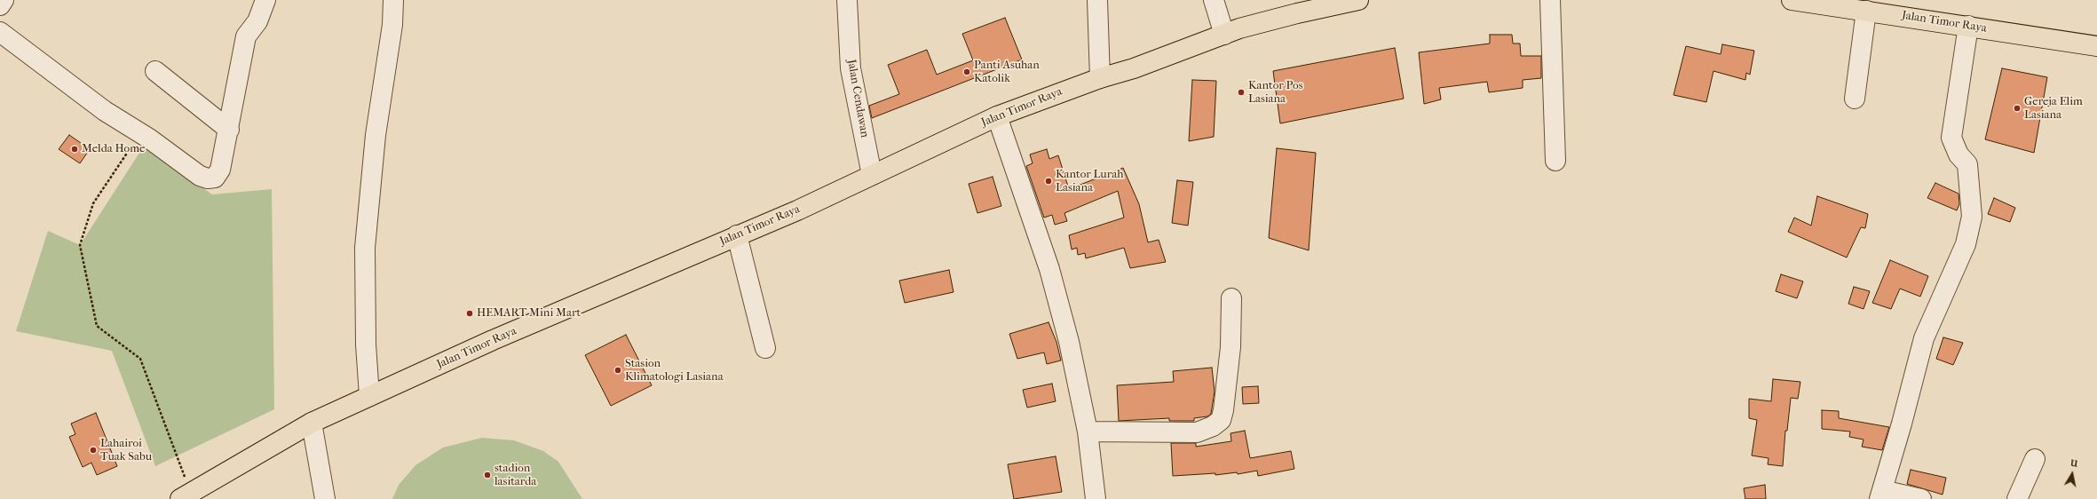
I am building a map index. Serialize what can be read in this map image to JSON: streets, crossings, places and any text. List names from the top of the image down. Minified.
{"streets":{"highway":["Jalan Timor Raya"],"street":["Jalan Cendawan"]},"crossings":[["Jalan Timor Raya","Jalan Cendawan"]],"places":["Panti Asuhan Katolik","Kantor Pos Lasiana","Gereja Elim Lasiana","Melda Home","Kantor Lurah Lasiana","HEMART Mini Mart","Stasion Klimatologi Lasiana","Lahairoi Tuak Sabu","stadion lasitarda"],"north":"top"}
